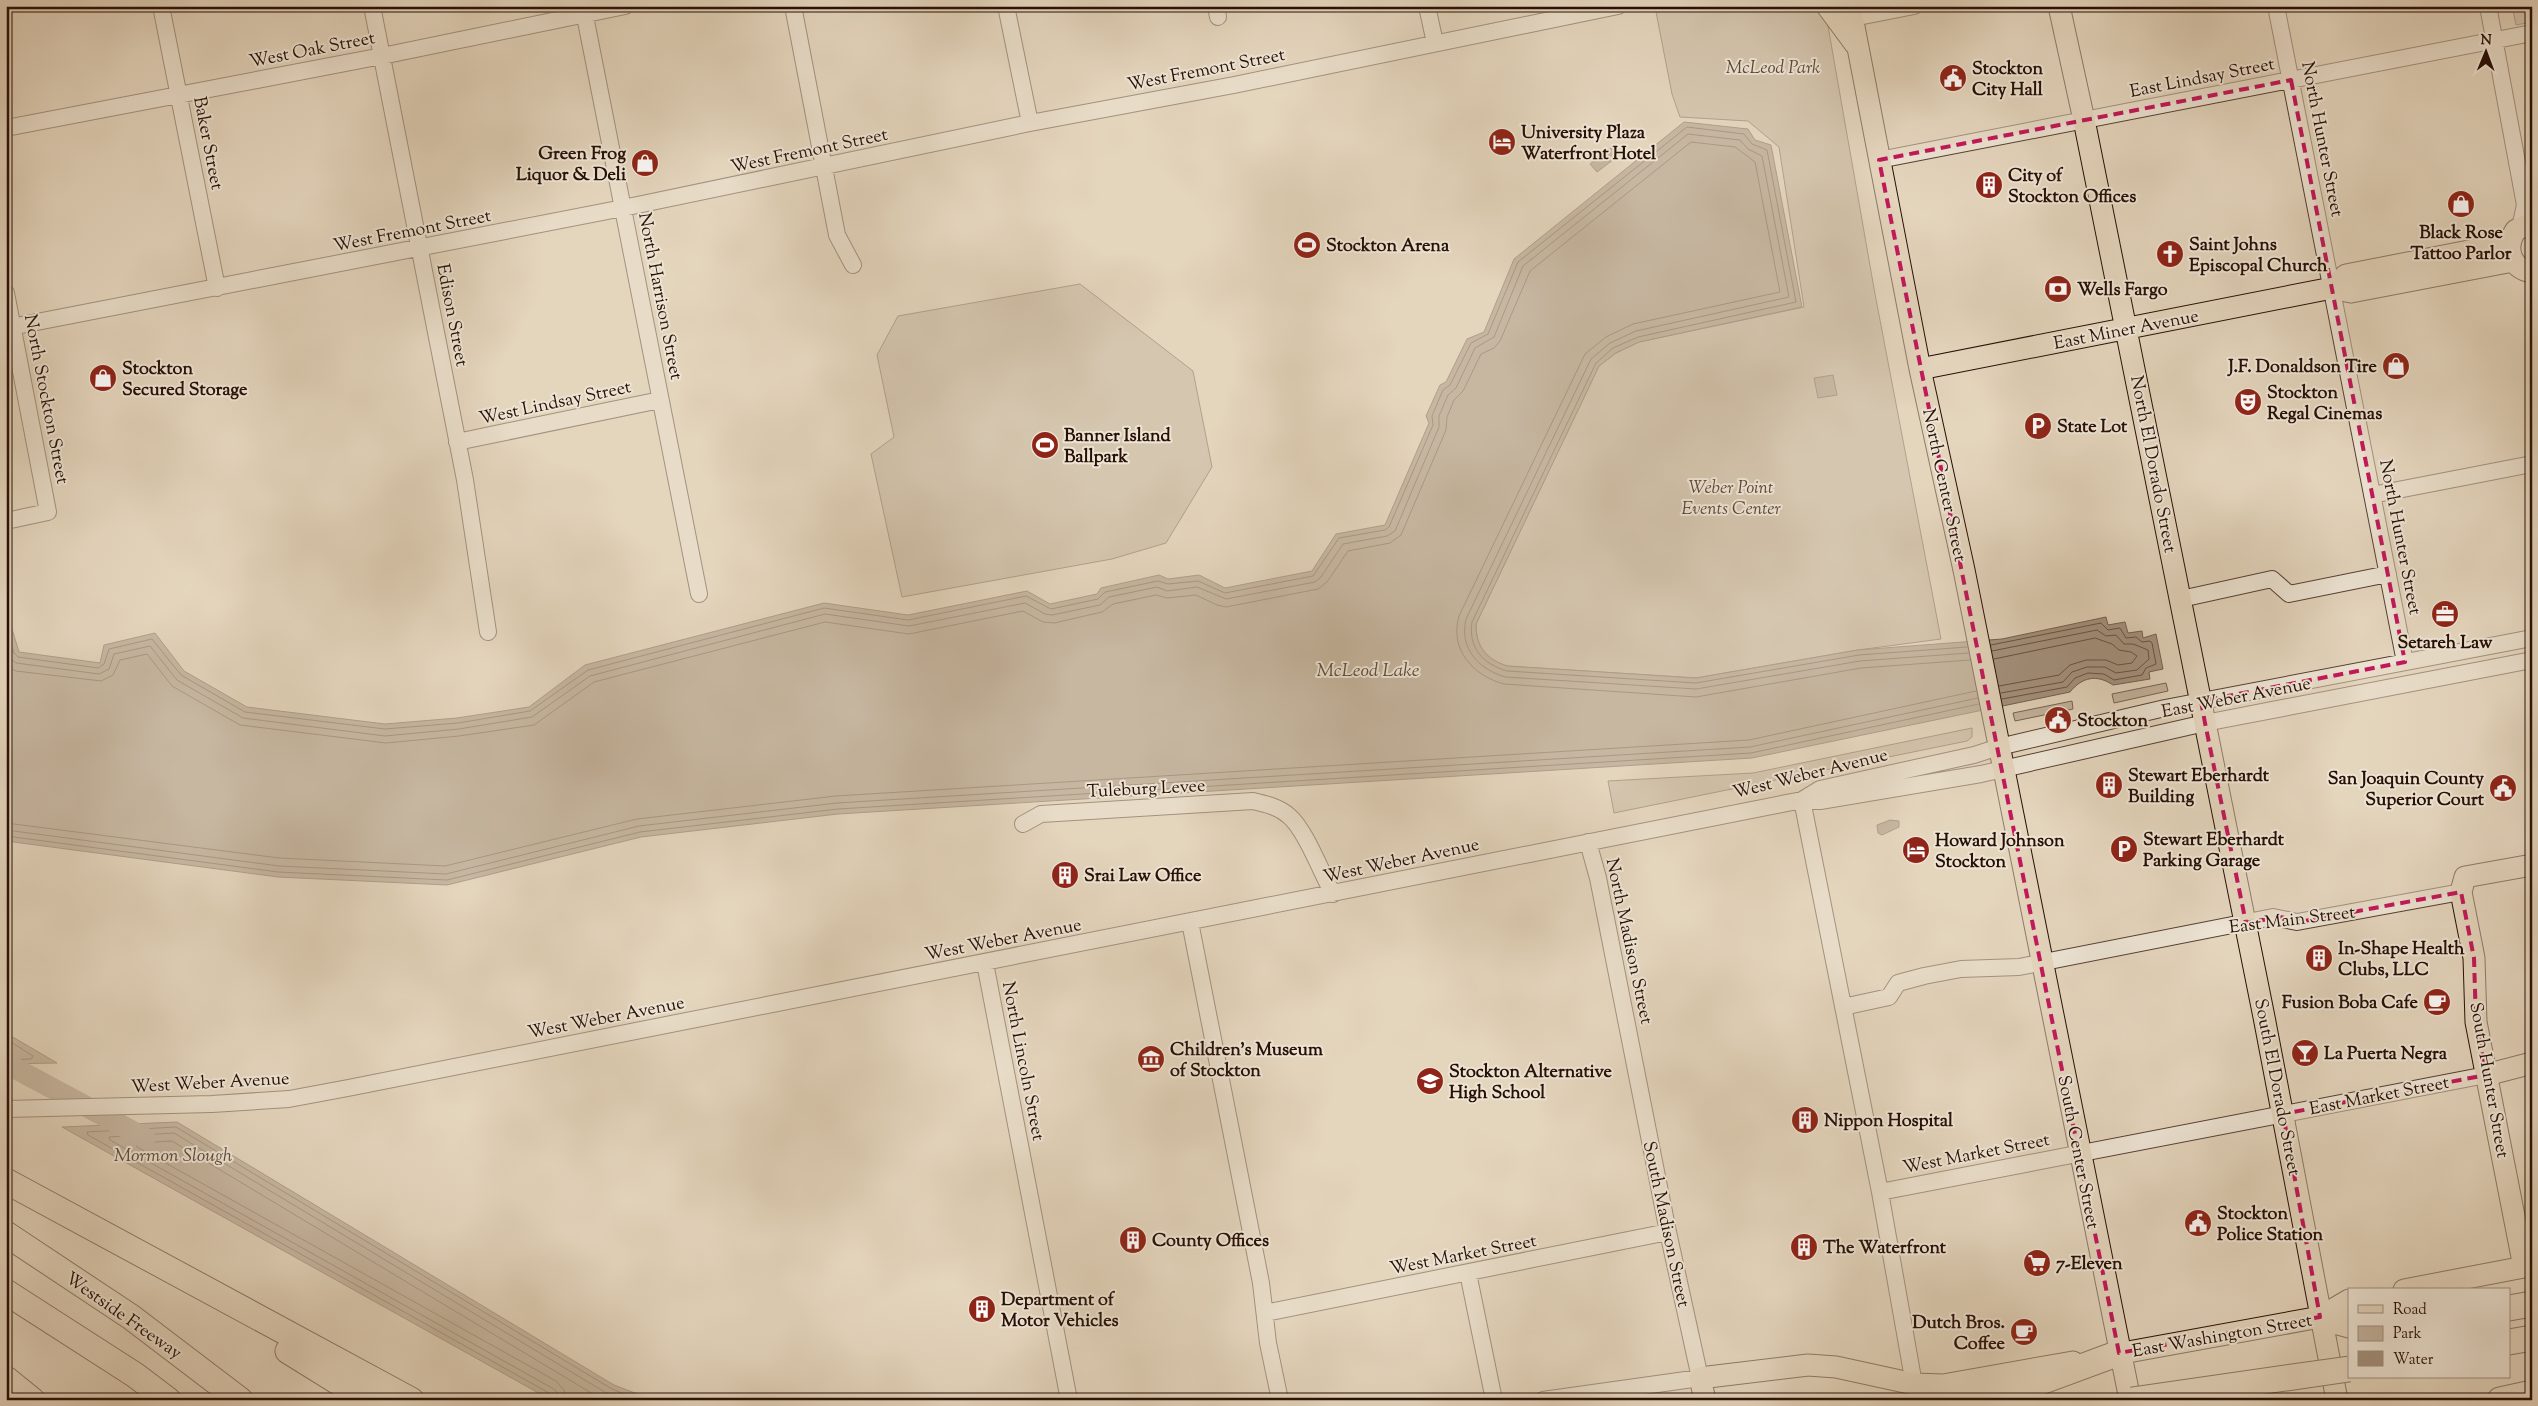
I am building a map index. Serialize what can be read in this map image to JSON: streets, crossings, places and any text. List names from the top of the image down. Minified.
{"streets":{"highway":["Westside Freeway"],"main road":["East Miner Avenue","North El Dorado Street","North Center Street","South Hunter Street","South El Dorado Street","East Market Street","South Center Street","South Madison Street","East Washington Street"],"street":["West Oak Street","West Fremont Street","East Lindsay Street","North Hunter Street","Baker Street","North Harrison Street","Edison Street","North Stockton Street","West Lindsay Street","East Weber Avenue","West Weber Avenue","Tuleburg Levee","East Main Street","North Madison Street","North Lincoln Street","West Market Street"]},"crossings":[["West Oak Street","Baker Street"],["West Oak Street","North Harrison Street"],["West Oak Street","Edison Street"],["West Fremont Street","Baker Street"],["West Fremont Street","North Harrison Street"],["West Fremont Street","Edison Street"],["West Fremont Street","North Stockton Street"],["East Lindsay Street","North Hunter Street"],["East Lindsay Street","North El Dorado Street"],["East Lindsay Street","North Center Street"],["North Hunter Street","East Miner Avenue"],["North Hunter Street","East Weber Avenue"],["North Harrison Street","West Lindsay Street"],["Edison Street","West Lindsay Street"],["East Miner Avenue","North El Dorado Street"],["East Miner Avenue","North Center Street"],["North El Dorado Street","East Weber Avenue"],["North El Dorado Street","East Main Street"],["North El Dorado Street","South El Dorado Street"],["North Center Street","East Weber Avenue"],["North Center Street","West Weber Avenue"],["North Center Street","East Main Street"],["North Center Street","South Center Street"],["East Weber Avenue","West Weber Avenue"],["West Weber Avenue","Tuleburg Levee"],["West Weber Avenue","North Madison Street"],["West Weber Avenue","North Lincoln Street"],["East Main Street","South Hunter Street"],["East Main Street","South El Dorado Street"],["East Main Street","South Center Street"],["North Madison Street","South Madison Street"],["South Hunter Street","East Market Street"],["South El Dorado Street","East Market Street"],["South El Dorado Street","East Washington Street"],["East Market Street","South Center Street"],["East Market Street","West Market Street"],["South Center Street","West Market Street"],["South Center Street","East Washington Street"],["West Market Street","South Madison Street"],["South Madison Street","East Washington Street"]],"water":["McLeod Lake","Mormon Slough"],"parks":["McLeod Park","Weber Point Events Center"],"places":{"public building":["Stockton City Hall","Stockton","San Joaquin County Superior Court","Stockton Police Station"],"hotel":["University Plaza Waterfront Hotel","Howard Johnson Stockton"],"shop":["Green Frog Liquor & Deli","Black Rose Tattoo Parlor","J.F. Donaldson Tire","Stockton Secured Storage"],"building":["City of Stockton Offices","Stewart Eberhardt Building","Srai Law Office","In-Shape Health Clubs, LLC","Nippon Hospital","County Offices","The Waterfront","Department of Motor Vehicles"],"sports":["Stockton Arena","Banner Island Ballpark"],"church":["Saint Johns Episcopal Church"],"bank":["Wells Fargo"],"theatre":["Stockton Regal Cinemas"],"parking":["State Lot","Stewart Eberhardt Parking Garage"],"office":["Setareh Law"],"cafe":["Fusion Boba Cafe","Dutch Bros. Coffee"],"bar":["La Puerta Negra"],"museum":["Children's Museum of Stockton"],"school or university":["Stockton Alternative High School"],"supermarket":["7-Eleven"]},"legend":["Road","Park","Water"],"north":"top"}
